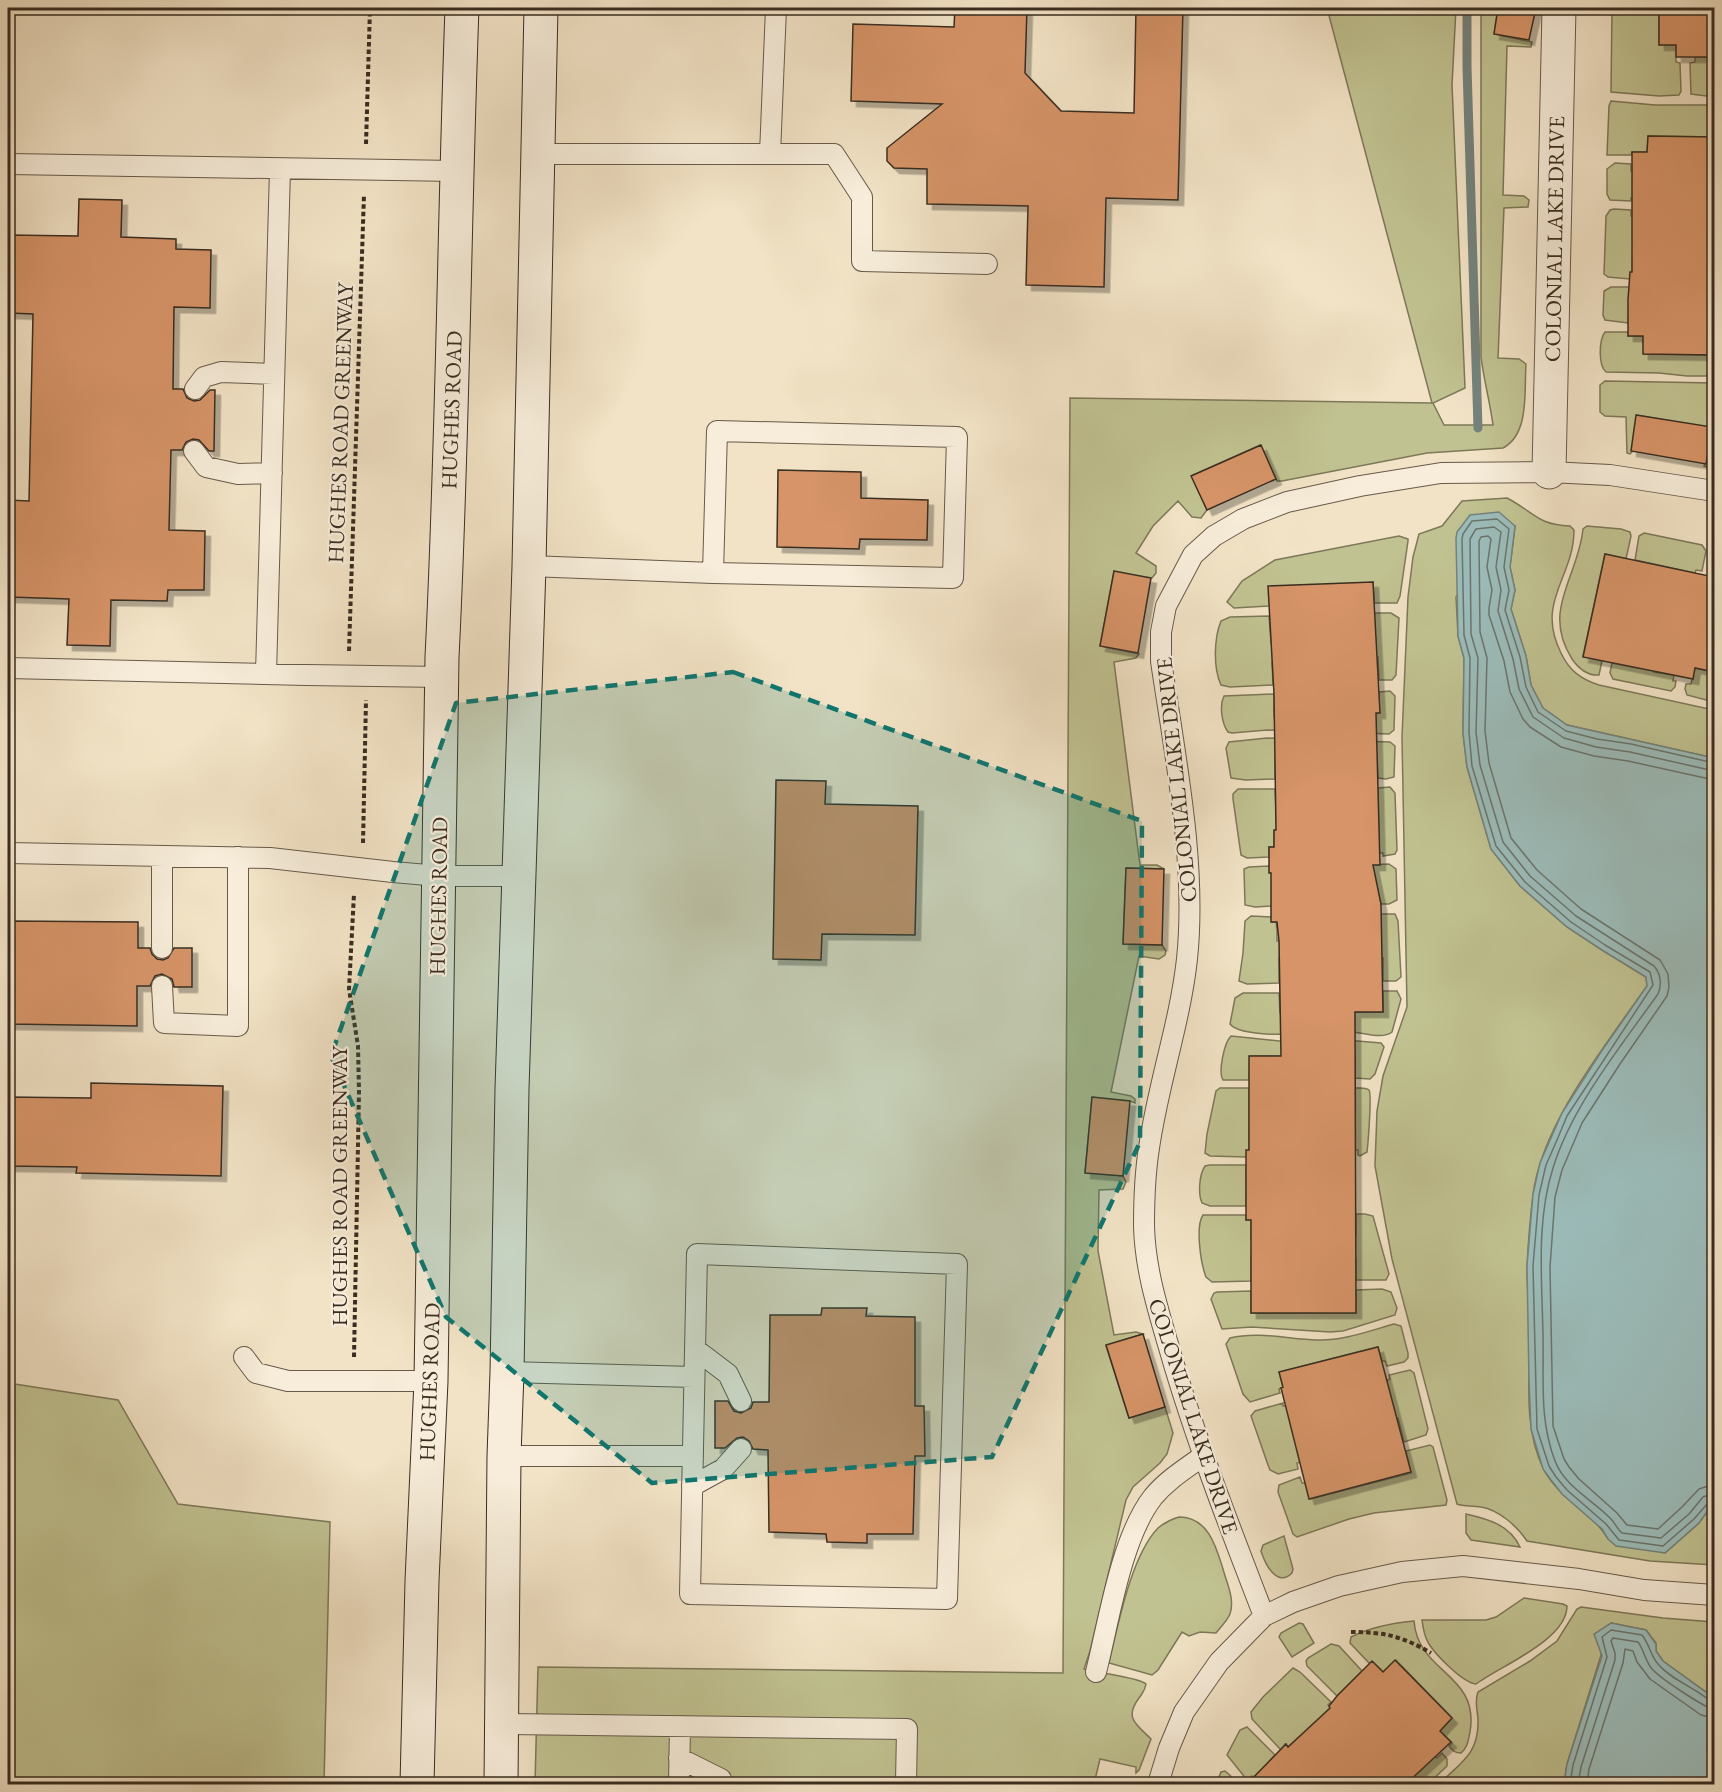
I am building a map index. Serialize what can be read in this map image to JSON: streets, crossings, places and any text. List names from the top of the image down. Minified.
{"streets":{"main road":["COLONIAL LAKE DRIVE","HUGHES ROAD"],"path":["HUGHES ROAD GREENWAY"]}}
